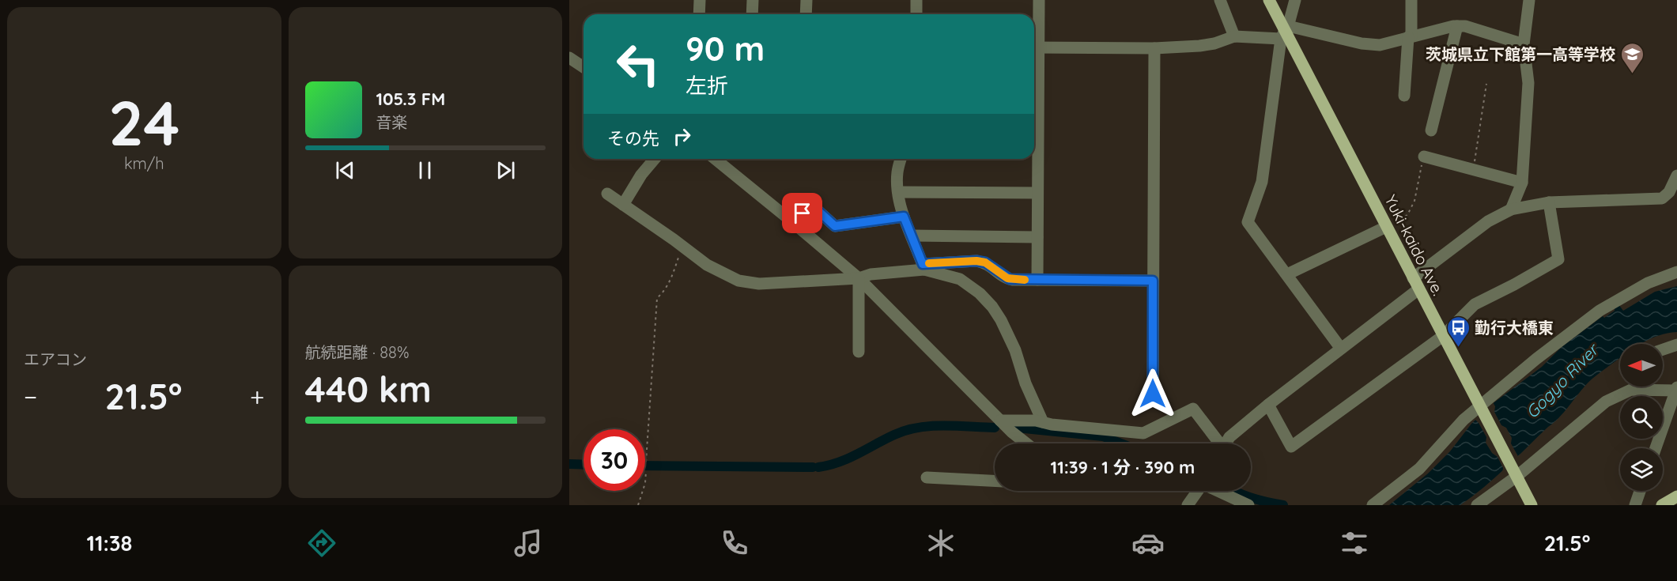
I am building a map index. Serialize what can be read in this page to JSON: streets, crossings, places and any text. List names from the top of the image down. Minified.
{"streets":{"main road":["Yuki-kaido Ave."]},"water":["Gogyo River"],"places":{"school or university":["茨城県立下館第一高等学校"],"bus stop":["勤行大橋東"]},"north":"left","page":{"tile":[["24","km/h"],"エアコン",["航続距離 · 88%","440 km"]],"turn":["90 m","左折"],"song":["105.3 FM","音楽"],"then":"その先","heat":["−","21.5°","+"],"limit":"30","trip":"11:39 · 1 分 · 390 m","tabs":["11:38","21.5°"]}}
